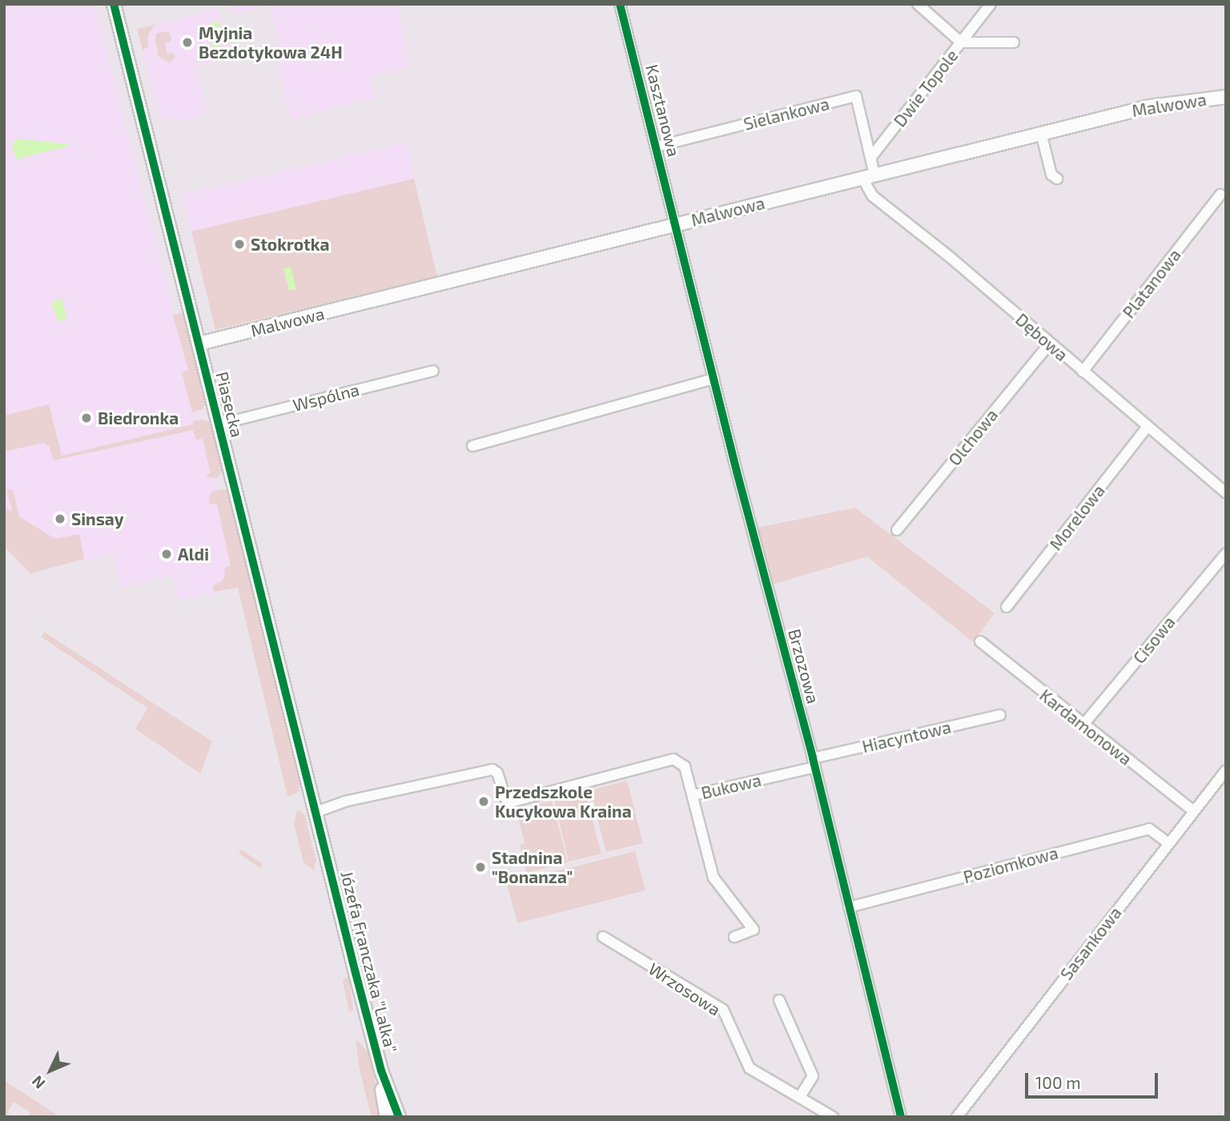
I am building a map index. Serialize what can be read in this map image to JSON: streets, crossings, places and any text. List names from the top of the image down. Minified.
{"streets":{"street":["Dwie Topole","Malwowa","Kasztanowa","Sielankowa","Platanowa","Dębowa","Wspólna","Piasecka","Olchowa","Morelowa","Cisowa","Brzozowa","Kardamonowa","Hiacyntowa","Bukowa","Poziomkowa","Sasankowa","Józefa Franczaka \"Lalka\"","Wrzosowa"]},"crossings":[["Dwie Topole","Sielankowa"],["Malwowa","Kasztanowa"],["Malwowa","Dębowa"],["Malwowa","Piasecka"],["Malwowa","Brzozowa"],["Kasztanowa","Sielankowa"],["Kasztanowa","Brzozowa"],["Platanowa","Dębowa"],["Dębowa","Olchowa"],["Dębowa","Morelowa"],["Wspólna","Piasecka"],["Piasecka","Bukowa"],["Piasecka","Józefa Franczaka \"Lalka\""],["Cisowa","Kardamonowa"],["Brzozowa","Hiacyntowa"],["Brzozowa","Bukowa"],["Brzozowa","Poziomkowa"],["Kardamonowa","Sasankowa"],["Hiacyntowa","Bukowa"],["Bukowa","Józefa Franczaka \"Lalka\""],["Poziomkowa","Sasankowa"]],"places":["Myjnia Bezdotykowa 24H","Stokrotka","Biedronka","Sinsay","Aldi","Przedszkole Kucykowa Kraina","Stadnina \"Bonanza\""],"scale_bar":"100 m","north":"bottom left"}
